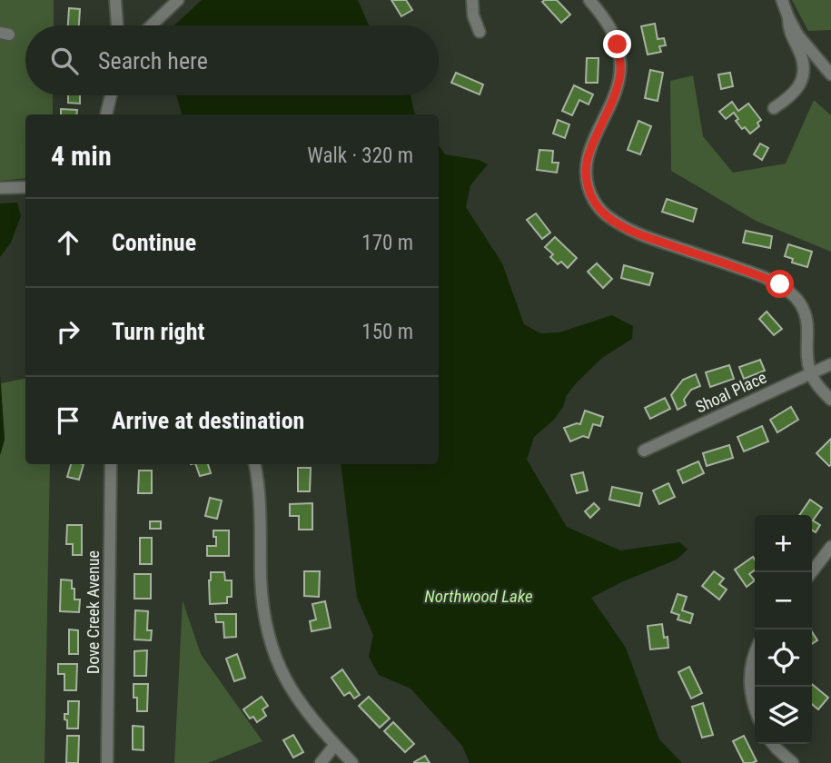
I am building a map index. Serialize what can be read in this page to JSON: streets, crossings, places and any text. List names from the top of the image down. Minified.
{"streets":{"street":["Shoal Place","Dove Creek Avenue"]},"water":["Northwood Lake"],"page":{"search":"Search here","heading":["4 min","Walk · 320 m"],"list":[["Continue","170 m"],["Turn right","150 m"],"Arrive at destination"],"map_buttons":["+","−"]}}
